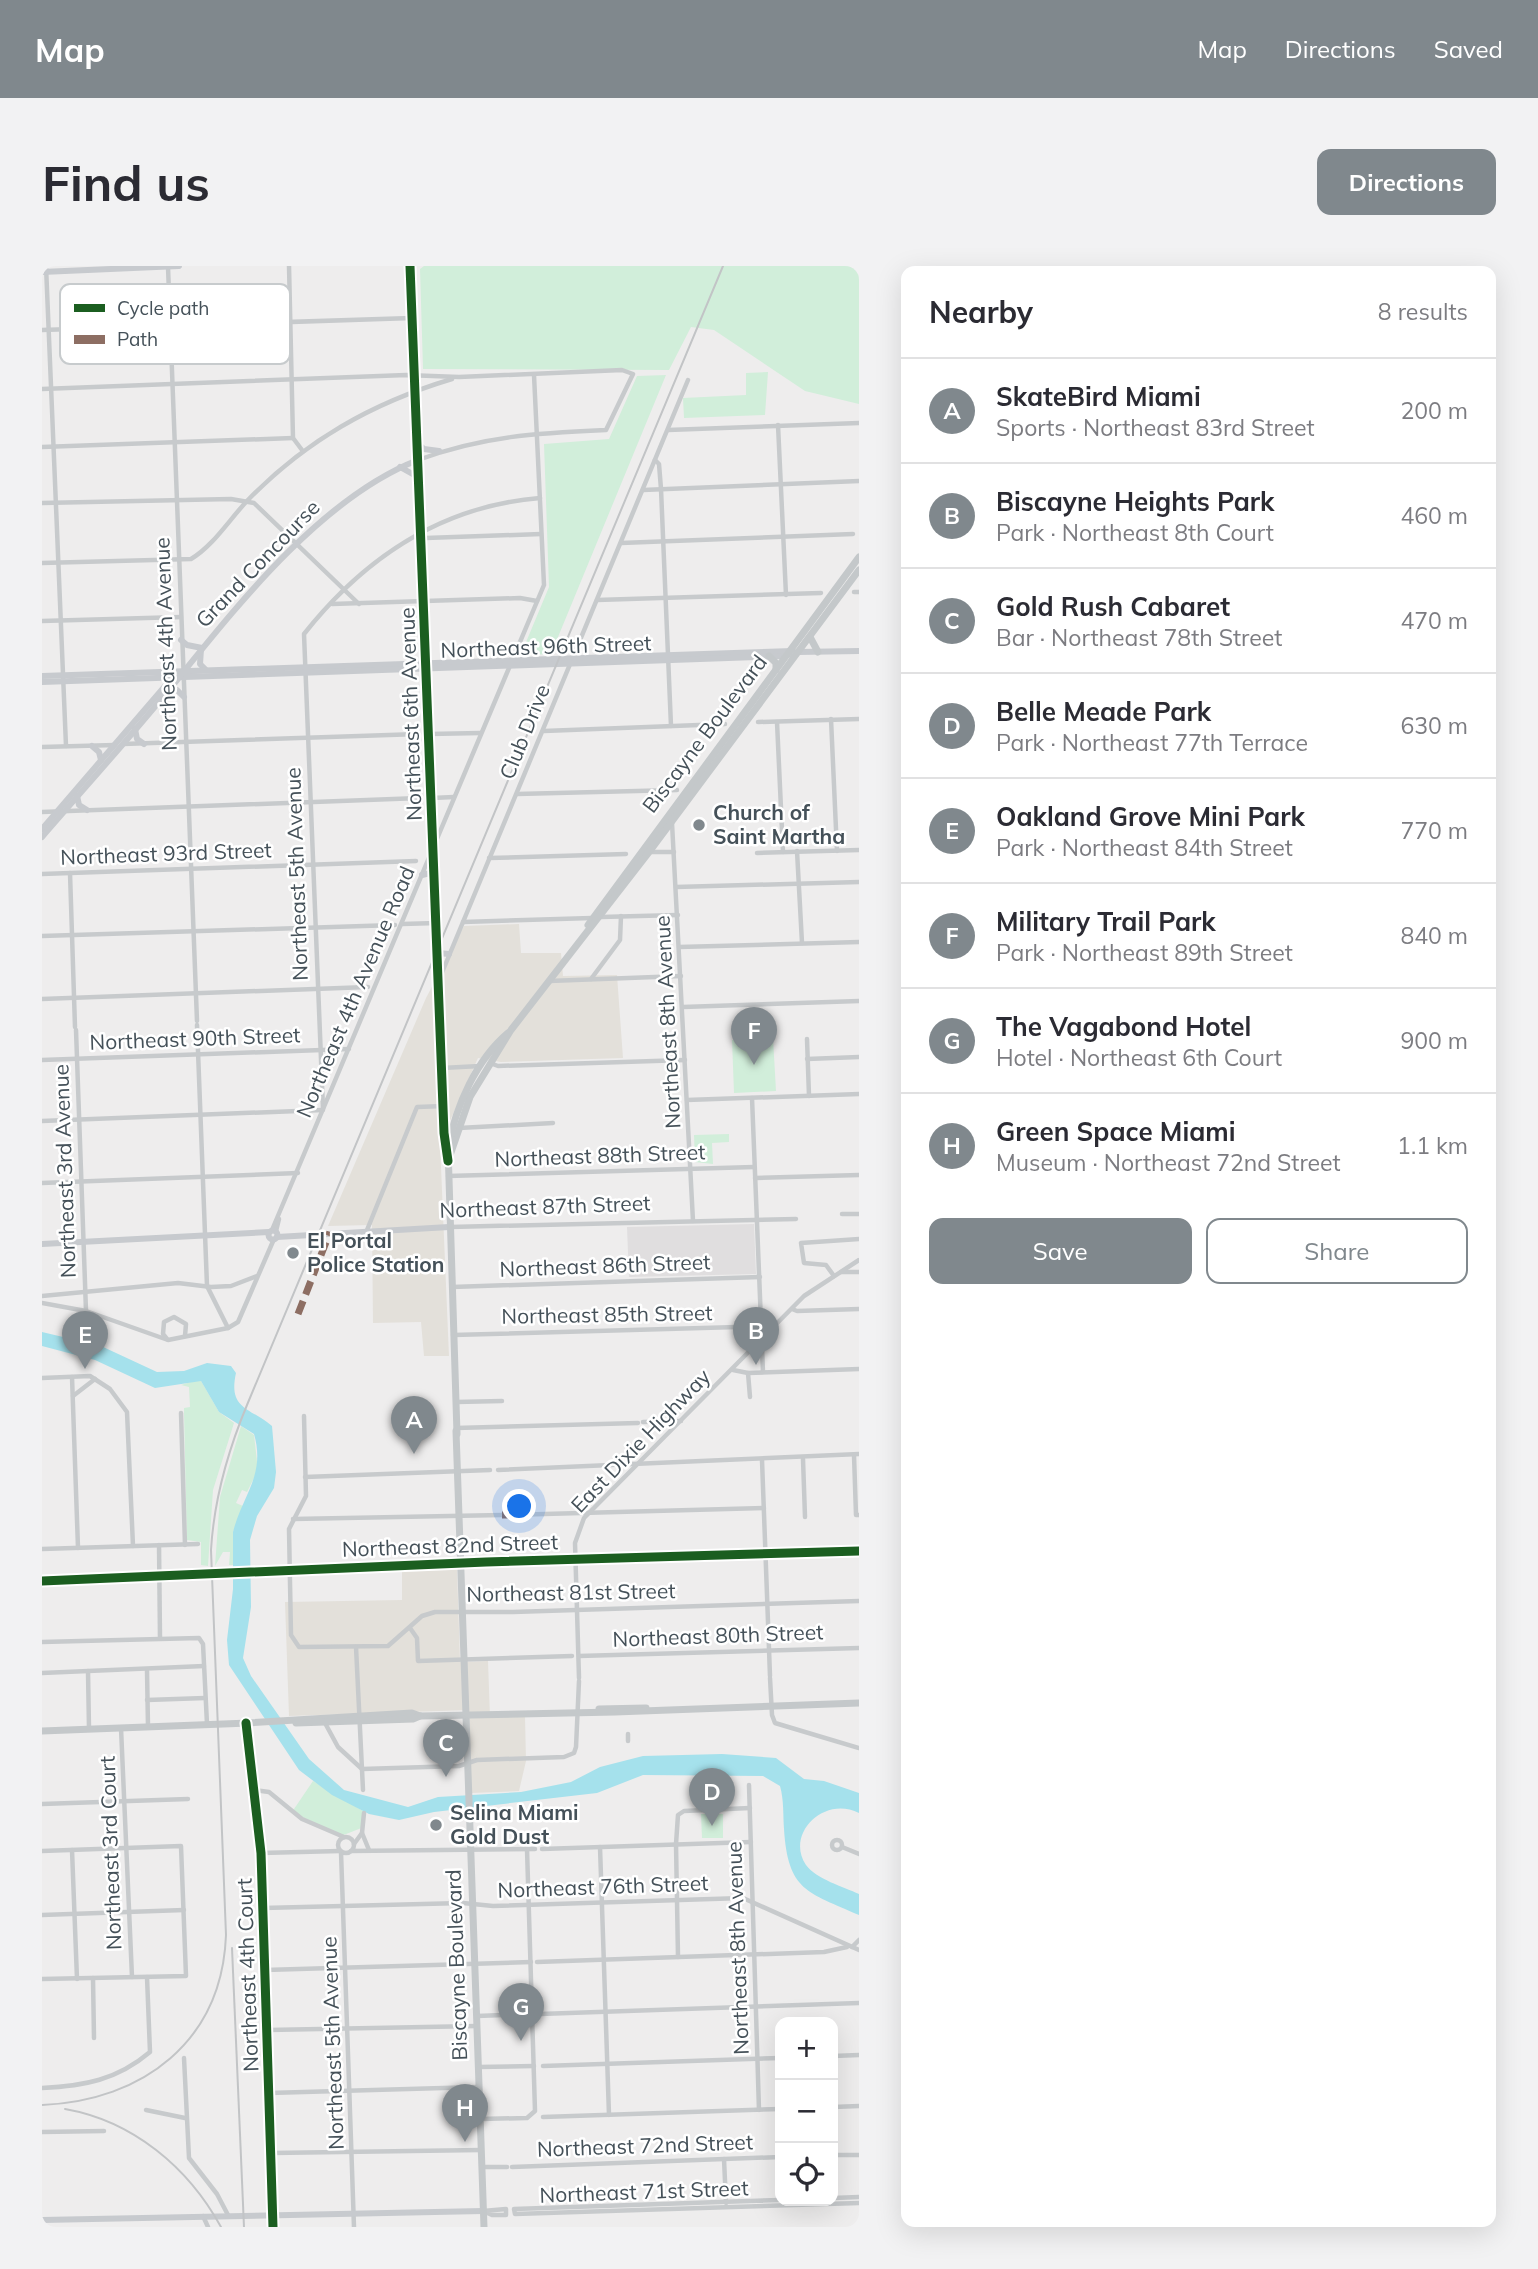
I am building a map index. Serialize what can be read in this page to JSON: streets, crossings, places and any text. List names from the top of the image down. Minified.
{"streets":{"main road":["Biscayne Boulevard","Northeast 82nd Street"],"street":["Grand Concourse","Northeast 4th Avenue","Northeast 96th Street","Northeast 6th Avenue","Club Drive","Northeast 93rd Street","Northeast 5th Avenue","Northeast 4th Avenue Road","Northeast 8th Avenue","Northeast 90th Street","Northeast 88th Street","Northeast 3rd Avenue","Northeast 87th Street","Northeast 86th Street","Northeast 85th Street","East Dixie Highway","Northeast 81st Street","Northeast 80th Street","Northeast 3rd Court","Northeast 76th Street","Northeast 4th Court","Northeast 72nd Street","Northeast 71st Street"]},"crossings":[["Grand Concourse","Northeast 4th Avenue"],["Grand Concourse","Northeast 96th Street"],["Grand Concourse","Northeast 6th Avenue"],["Northeast 4th Avenue","Northeast 96th Street"],["Northeast 4th Avenue","Northeast 93rd Street"],["Northeast 4th Avenue","Northeast 4th Avenue Road"],["Northeast 4th Avenue","Northeast 90th Street"],["Northeast 4th Avenue","Northeast 87th Street"],["Northeast 96th Street","Northeast 6th Avenue"],["Northeast 96th Street","Club Drive"],["Northeast 96th Street","Biscayne Boulevard"],["Northeast 96th Street","Northeast 5th Avenue"],["Northeast 96th Street","Northeast 4th Avenue Road"],["Northeast 6th Avenue","Club Drive"],["Northeast 6th Avenue","Biscayne Boulevard"],["Northeast 6th Avenue","Northeast 4th Avenue Road"],["Biscayne Boulevard","Northeast 8th Avenue"],["Biscayne Boulevard","Northeast 88th Street"],["Biscayne Boulevard","Northeast 87th Street"],["Biscayne Boulevard","Northeast 86th Street"],["Biscayne Boulevard","Northeast 85th Street"],["Biscayne Boulevard","Northeast 82nd Street"],["Biscayne Boulevard","Northeast 81st Street"],["Biscayne Boulevard","Northeast 76th Street"],["Biscayne Boulevard","Northeast 72nd Street"],["Northeast 93rd Street","Northeast 5th Avenue"],["Northeast 93rd Street","Northeast 3rd Avenue"],["Northeast 5th Avenue","Northeast 4th Avenue Road"],["Northeast 5th Avenue","Northeast 90th Street"],["Northeast 5th Avenue","Northeast 76th Street"],["Northeast 4th Avenue Road","Northeast 90th Street"],["Northeast 4th Avenue Road","Northeast 87th Street"],["Northeast 8th Avenue","Northeast 88th Street"],["Northeast 8th Avenue","Northeast 87th Street"],["Northeast 8th Avenue","Northeast 76th Street"],["Northeast 90th Street","Northeast 3rd Avenue"],["Northeast 3rd Avenue","Northeast 87th Street"],["Northeast 85th Street","East Dixie Highway"],["East Dixie Highway","Northeast 82nd Street"],["Northeast 82nd Street","Northeast 81st Street"],["Northeast 76th Street","Northeast 4th Court"]],"places":["Church of Saint Martha","El Portal Police Station","Selina Miami Gold Dust"],"legend":["Cycle path","Path"],"page":{"header":"Map","nav":["Map","Directions","Saved"],"buttons":["Directions",["Save","Share"]],"title":"Find us","heading":["Nearby","8 results"],"list":[{"mark":"A","name":"SkateBird Miami","note":"Sports · Northeast 83rd Street","value":"200 m"},{"mark":"B","name":"Biscayne Heights Park","note":"Park · Northeast 8th Court","value":"460 m"},{"mark":"C","name":"Gold Rush Cabaret","note":"Bar · Northeast 78th Street","value":"470 m"},{"mark":"D","name":"Belle Meade Park","note":"Park · Northeast 77th Terrace","value":"630 m"},{"mark":"E","name":"Oakland Grove Mini Park","note":"Park · Northeast 84th Street","value":"770 m"},{"mark":"F","name":"Military Trail Park","note":"Park · Northeast 89th Street","value":"840 m"},{"mark":"G","name":"The Vagabond Hotel","note":"Hotel · Northeast 6th Court","value":"900 m"},{"mark":"H","name":"Green Space Miami","note":"Museum · Northeast 72nd Street","value":"1.1 km"}],"pins":["F","B","E","A","C","D","G","H"],"map_buttons":["+","−"]}}
